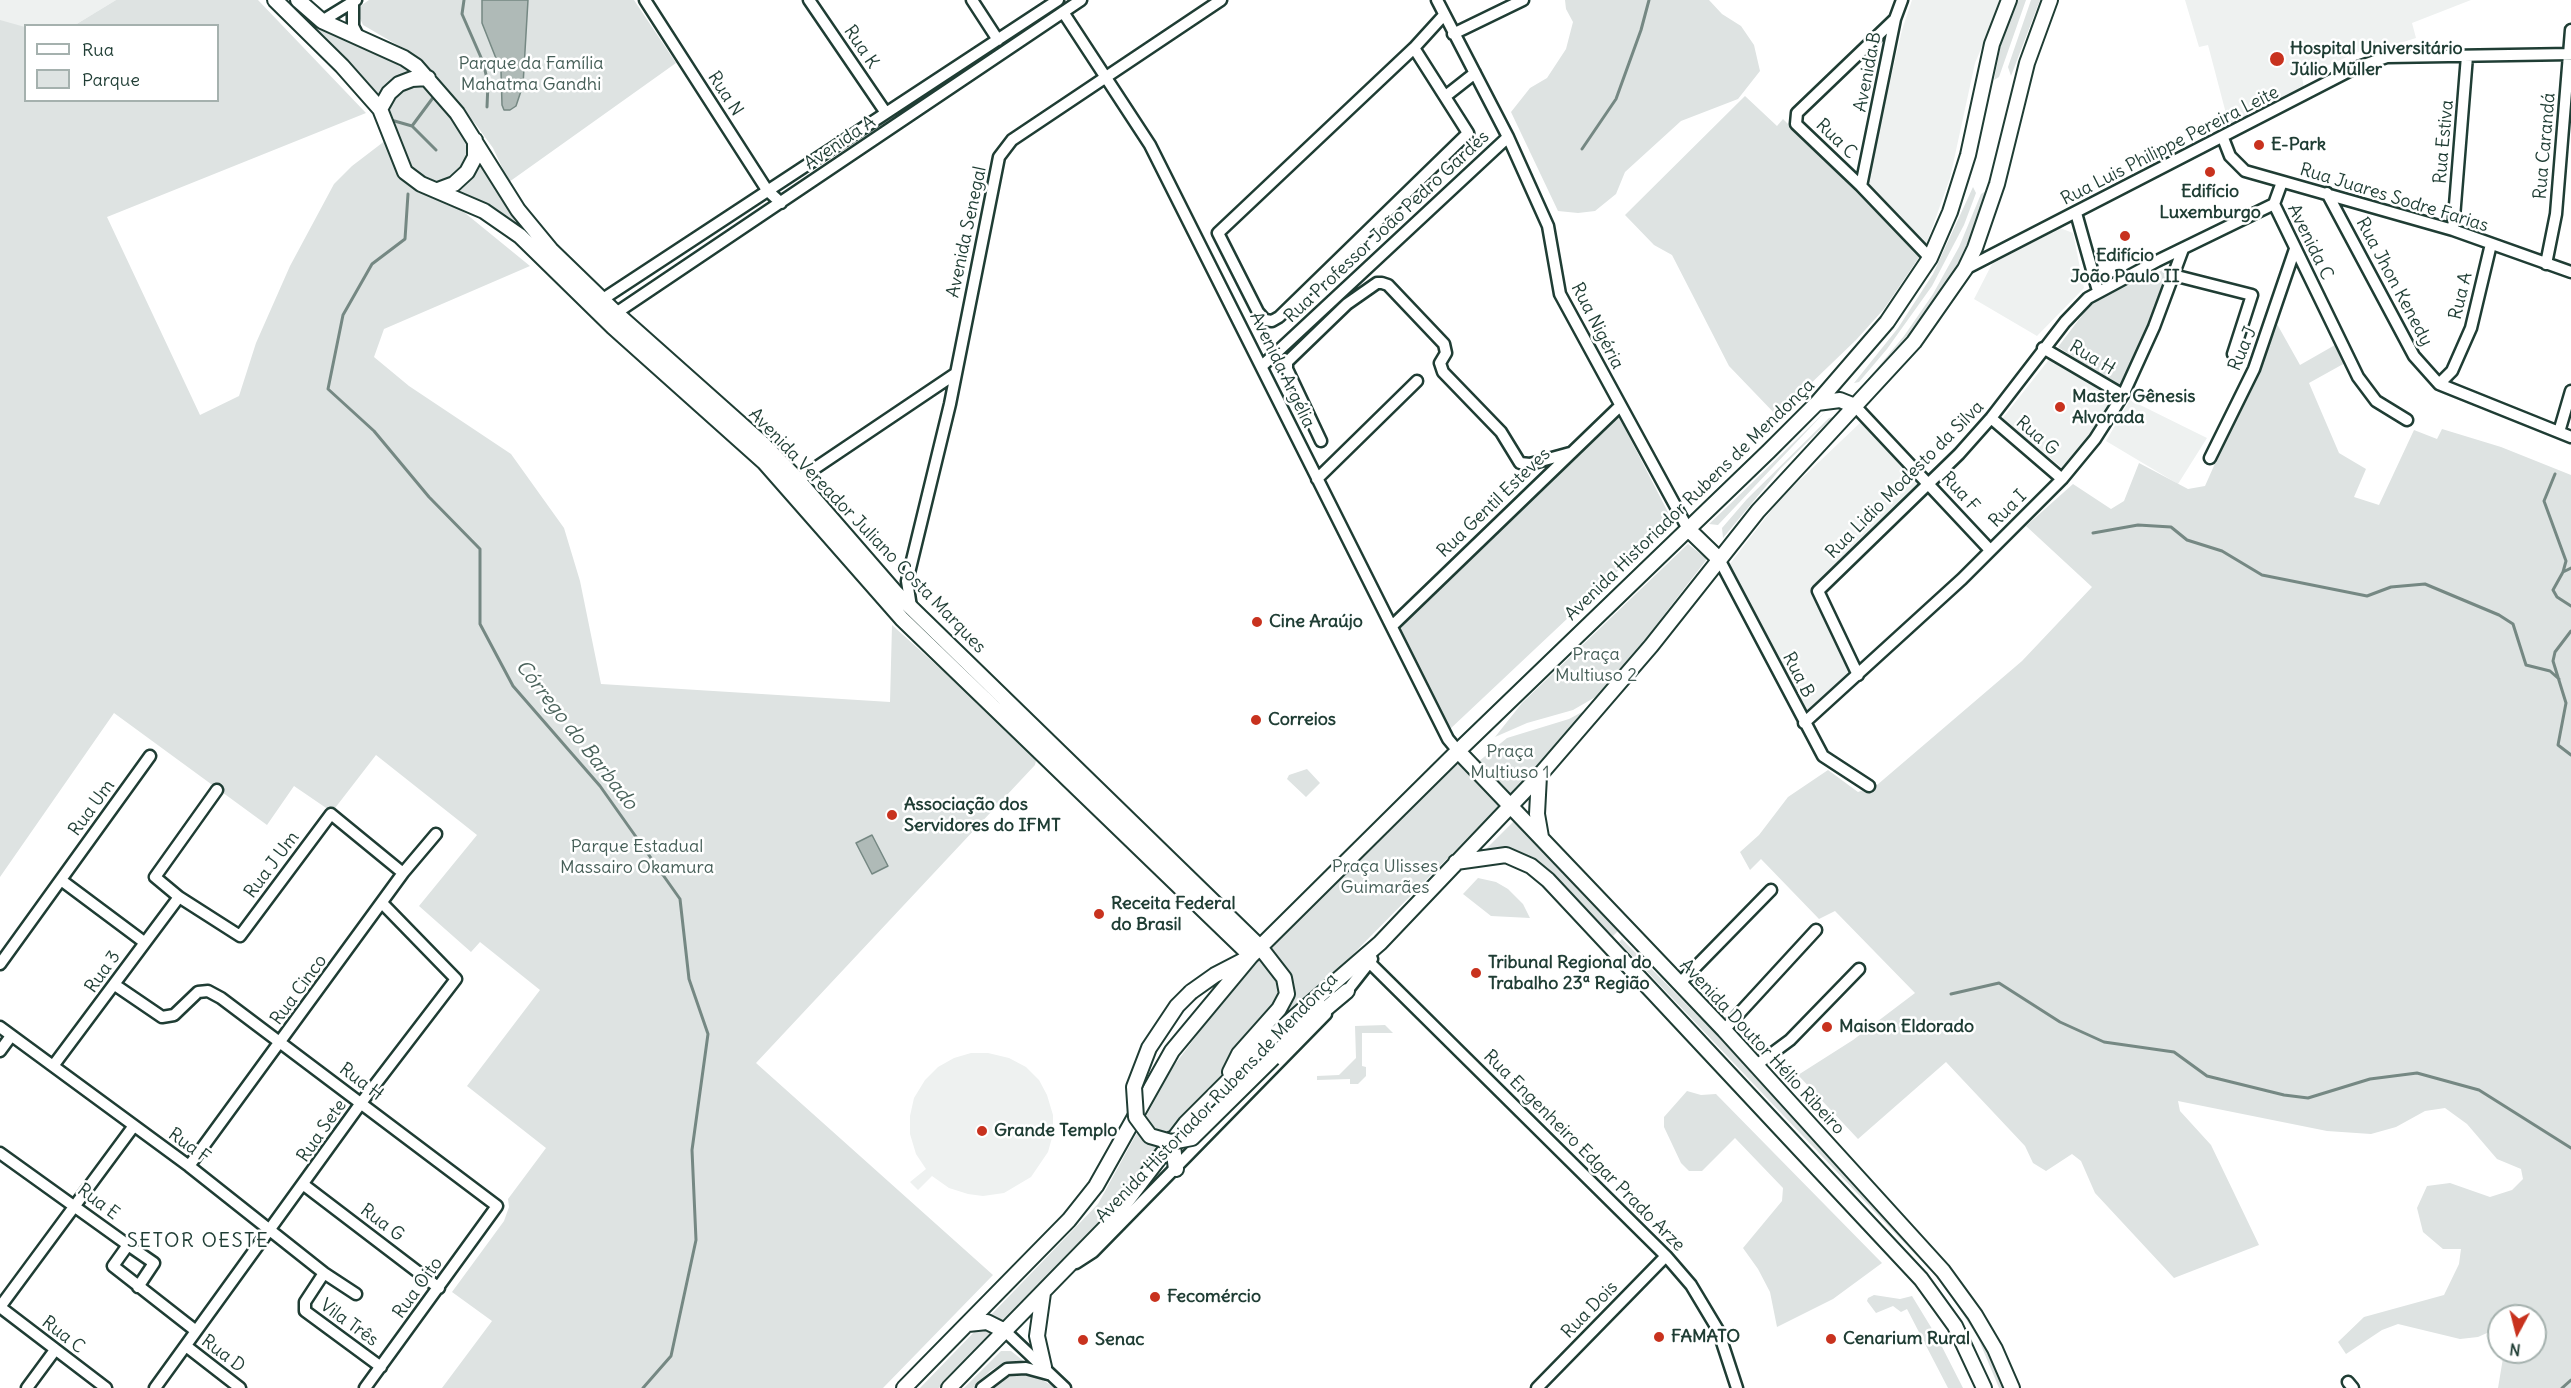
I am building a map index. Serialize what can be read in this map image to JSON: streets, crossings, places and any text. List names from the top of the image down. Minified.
{"streets":{"main road":["Avenida Historiador Rubens de Mendonça","Avenida Vereador Juliano Costa Marques","Avenida Doutor Hélio Ribeiro"],"street":["Rua K","Avenida B","Rua N","Rua C","Rua Estiva","Avenida A","Rua Luis Philippe Pereira Leite","Rua Carandá","Rua Juares Sodre Farias","Rua Professor João Pedro Gardés","Avenida Senegal","Avenida C","Rua Jhon Kenedy","Rua A","Rua Nigéria","Rua J","Rua H","Avenida Argélia","Rua G","Rua Lidio Modesto da Silva","Rua F","Rua Gentil Esteves","Rua I","Rua B","Rua Um","Rua J Um","Rua 3","Rua Cinco","Rua Sete","Rua Engenheiro Edgar Prado Arze","Rua E","Rua Oito","Rua Dois","Vila Três","Rua D"]},"crossings":[["Rua K","Avenida A"],["Avenida B","Rua C"],["Rua N","Avenida A"],["Rua C","Avenida Historiador Rubens de Mendonça"],["Rua Estiva","Rua Luis Philippe Pereira Leite"],["Rua Estiva","Rua Juares Sodre Farias"],["Avenida A","Avenida Argélia"],["Avenida A","Avenida Vereador Juliano Costa Marques"],["Rua Luis Philippe Pereira Leite","Rua Carandá"],["Rua Luis Philippe Pereira Leite","Rua Juares Sodre Farias"],["Rua Luis Philippe Pereira Leite","Avenida Historiador Rubens de Mendonça"],["Rua Carandá","Rua Juares Sodre Farias"],["Rua Juares Sodre Farias","Rua Jhon Kenedy"],["Rua Juares Sodre Farias","Rua A"],["Rua Professor João Pedro Gardés","Rua Nigéria"],["Rua Professor João Pedro Gardés","Avenida Argélia"],["Avenida Senegal","Avenida Argélia"],["Avenida Senegal","Avenida Vereador Juliano Costa Marques"],["Avenida C","Rua J"],["Avenida C","Rua Lidio Modesto da Silva"],["Avenida C","Rua I"],["Rua Jhon Kenedy","Rua A"],["Rua Nigéria","Avenida Historiador Rubens de Mendonça"],["Rua Nigéria","Rua Gentil Esteves"],["Rua H","Rua Lidio Modesto da Silva"],["Rua H","Rua I"],["Rua H","Rua 3"],["Rua H","Rua Cinco"],["Rua H","Rua Sete"],["Rua H","Rua Oito"],["Avenida Argélia","Avenida Historiador Rubens de Mendonça"],["Avenida Argélia","Rua Gentil Esteves"],["Avenida Argélia","Avenida Doutor Hélio Ribeiro"],["Rua G","Rua Lidio Modesto da Silva"],["Rua G","Rua I"],["Rua G","Rua Sete"],["Rua G","Rua Oito"],["Rua Lidio Modesto da Silva","Rua F"],["Rua Lidio Modesto da Silva","Rua I"],["Rua F","Avenida Historiador Rubens de Mendonça"],["Rua F","Rua I"],["Rua F","Rua 3"],["Rua F","Rua Cinco"],["Rua F","Rua Sete"],["Rua F","Vila Três"],["Avenida Historiador Rubens de Mendonça","Avenida Vereador Juliano Costa Marques"],["Avenida Historiador Rubens de Mendonça","Rua B"],["Avenida Historiador Rubens de Mendonça","Avenida Doutor Hélio Ribeiro"],["Avenida Historiador Rubens de Mendonça","Rua Engenheiro Edgar Prado Arze"],["Rua I","Rua B"],["Rua J Um","Rua 3"],["Rua J Um","Rua Cinco"],["Rua Cinco","Rua Sete"],["Rua Sete","Rua D"],["Rua Engenheiro Edgar Prado Arze","Rua Dois"],["Rua Oito","Vila Três"]],"districts":["SETOR OESTE"],"water":["Córrego do Barbado"],"parks":["Parque da Família Mahatma Gandhi","Praça Multiuso 2","Praça Multiuso 1","Parque Estadual Massairo Okamura","Praça Ulisses Guimarães"],"places":["Hospital Universitário Júlio Müller","E-Park","Edifício Luxemburgo","Edifício João Paulo II","Master Gênesis Alvorada","Cine Araújo","Correios","Associação dos Servidores do IFMT","Receita Federal do Brasil","Tribunal Regional do Trabalho 23ª Região","Maison Eldorado","Grande Templo","Fecomércio","FAMATO","Cenarium Rural","Senac"],"legend":["Rua","Parque"],"north":"bottom"}
